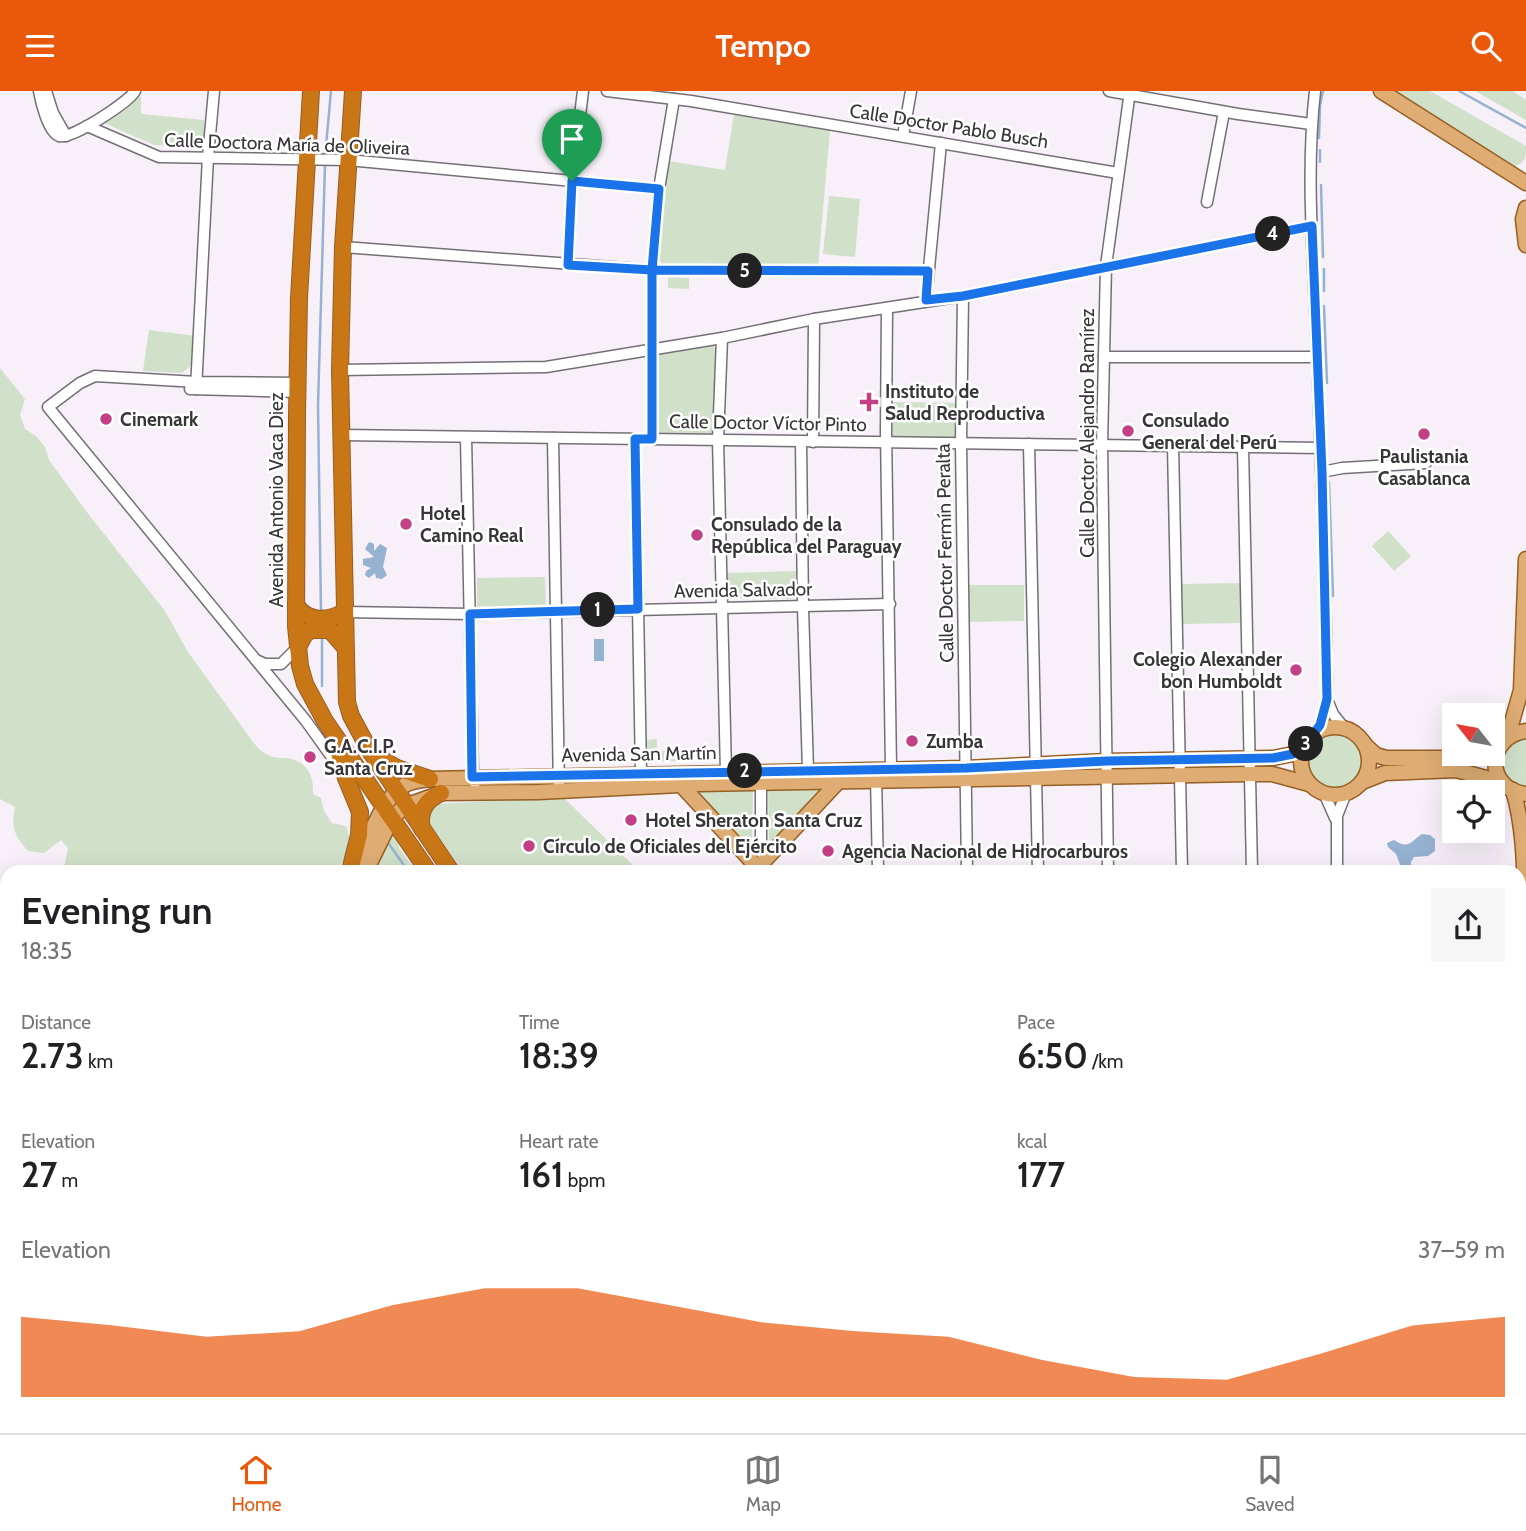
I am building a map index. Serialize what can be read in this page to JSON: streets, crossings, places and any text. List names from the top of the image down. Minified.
{"streets":{"highway":["Avenida Antonio Vaca Diez"],"main road":["Avenida San Martín"],"street":["Calle Doctor Pablo Busch","Calle Doctora María de Oliveira","Calle Doctor Víctor Pinto","Calle Doctor Alejandro Ramírez","Calle Doctor Fermín Peralta","Avenida Salvador"]},"crossings":[["Calle Doctor Pablo Busch","Calle Doctor Alejandro Ramírez"],["Calle Doctora María de Oliveira","Avenida Antonio Vaca Diez"],["Calle Doctor Víctor Pinto","Calle Doctor Alejandro Ramírez"],["Calle Doctor Víctor Pinto","Calle Doctor Fermín Peralta"],["Calle Doctor Alejandro Ramírez","Avenida San Martín"],["Avenida Antonio Vaca Diez","Avenida San Martín"],["Calle Doctor Fermín Peralta","Avenida San Martín"]],"places":{"health":["Instituto de Salud Reproductiva"],"other":["Cinemark","Consulado General del Perú","Paulistania Casablanca","Hotel Camino Real","Consulado de la República del Paraguay","Colegio Alexander bon Humboldt","Zumba","G.A.C.I.P. Santa Cruz","Hotel Sheraton Santa Cruz","Círculo de Oficiales del Ejército","Agencia Nacional de Hidrocarburos"]},"north":"top left","page":{"header":"Tempo","pins":["4","5","1","3","2"],"heading":["Evening run","18:35"],"stats":[["Distance","2.73 km"],["Time","18:39"],["Pace","6:50 /km"],["Elevation","27 m"],["Heart rate","161 bpm"],["kcal","177"]],"chart":["Elevation","37–59 m"],"tabs":["Home","Map","Saved"]}}
